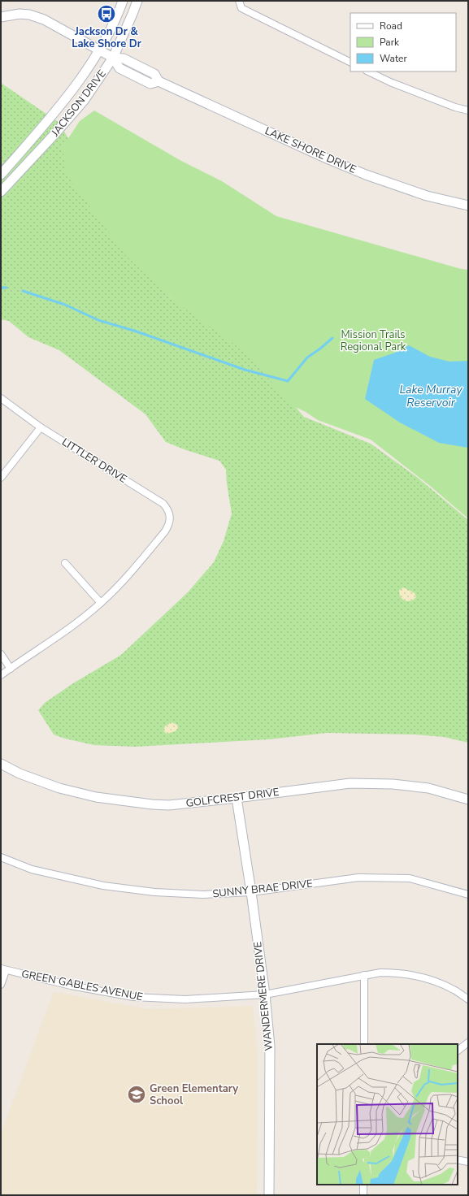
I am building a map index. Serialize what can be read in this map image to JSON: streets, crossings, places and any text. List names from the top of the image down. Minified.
{"streets":{"street":["JACKSON DRIVE","LAKE SHORE DRIVE","LITTLER DRIVE","GOLFCREST DRIVE","SUNNY BRAE DRIVE","GREEN GABLES AVENUE","WANDERMERE DRIVE"]},"crossings":[["JACKSON DRIVE","LAKE SHORE DRIVE"],["GOLFCREST DRIVE","WANDERMERE DRIVE"],["SUNNY BRAE DRIVE","WANDERMERE DRIVE"],["GREEN GABLES AVENUE","WANDERMERE DRIVE"]],"water":["Lake Murray Reservoir"],"parks":["Mission Trails Regional Park"],"places":{"bus stop":["Jackson Dr & Lake Shore Dr"],"school or university":["Green Elementary School"]},"legend":["Road","Park","Water"]}
